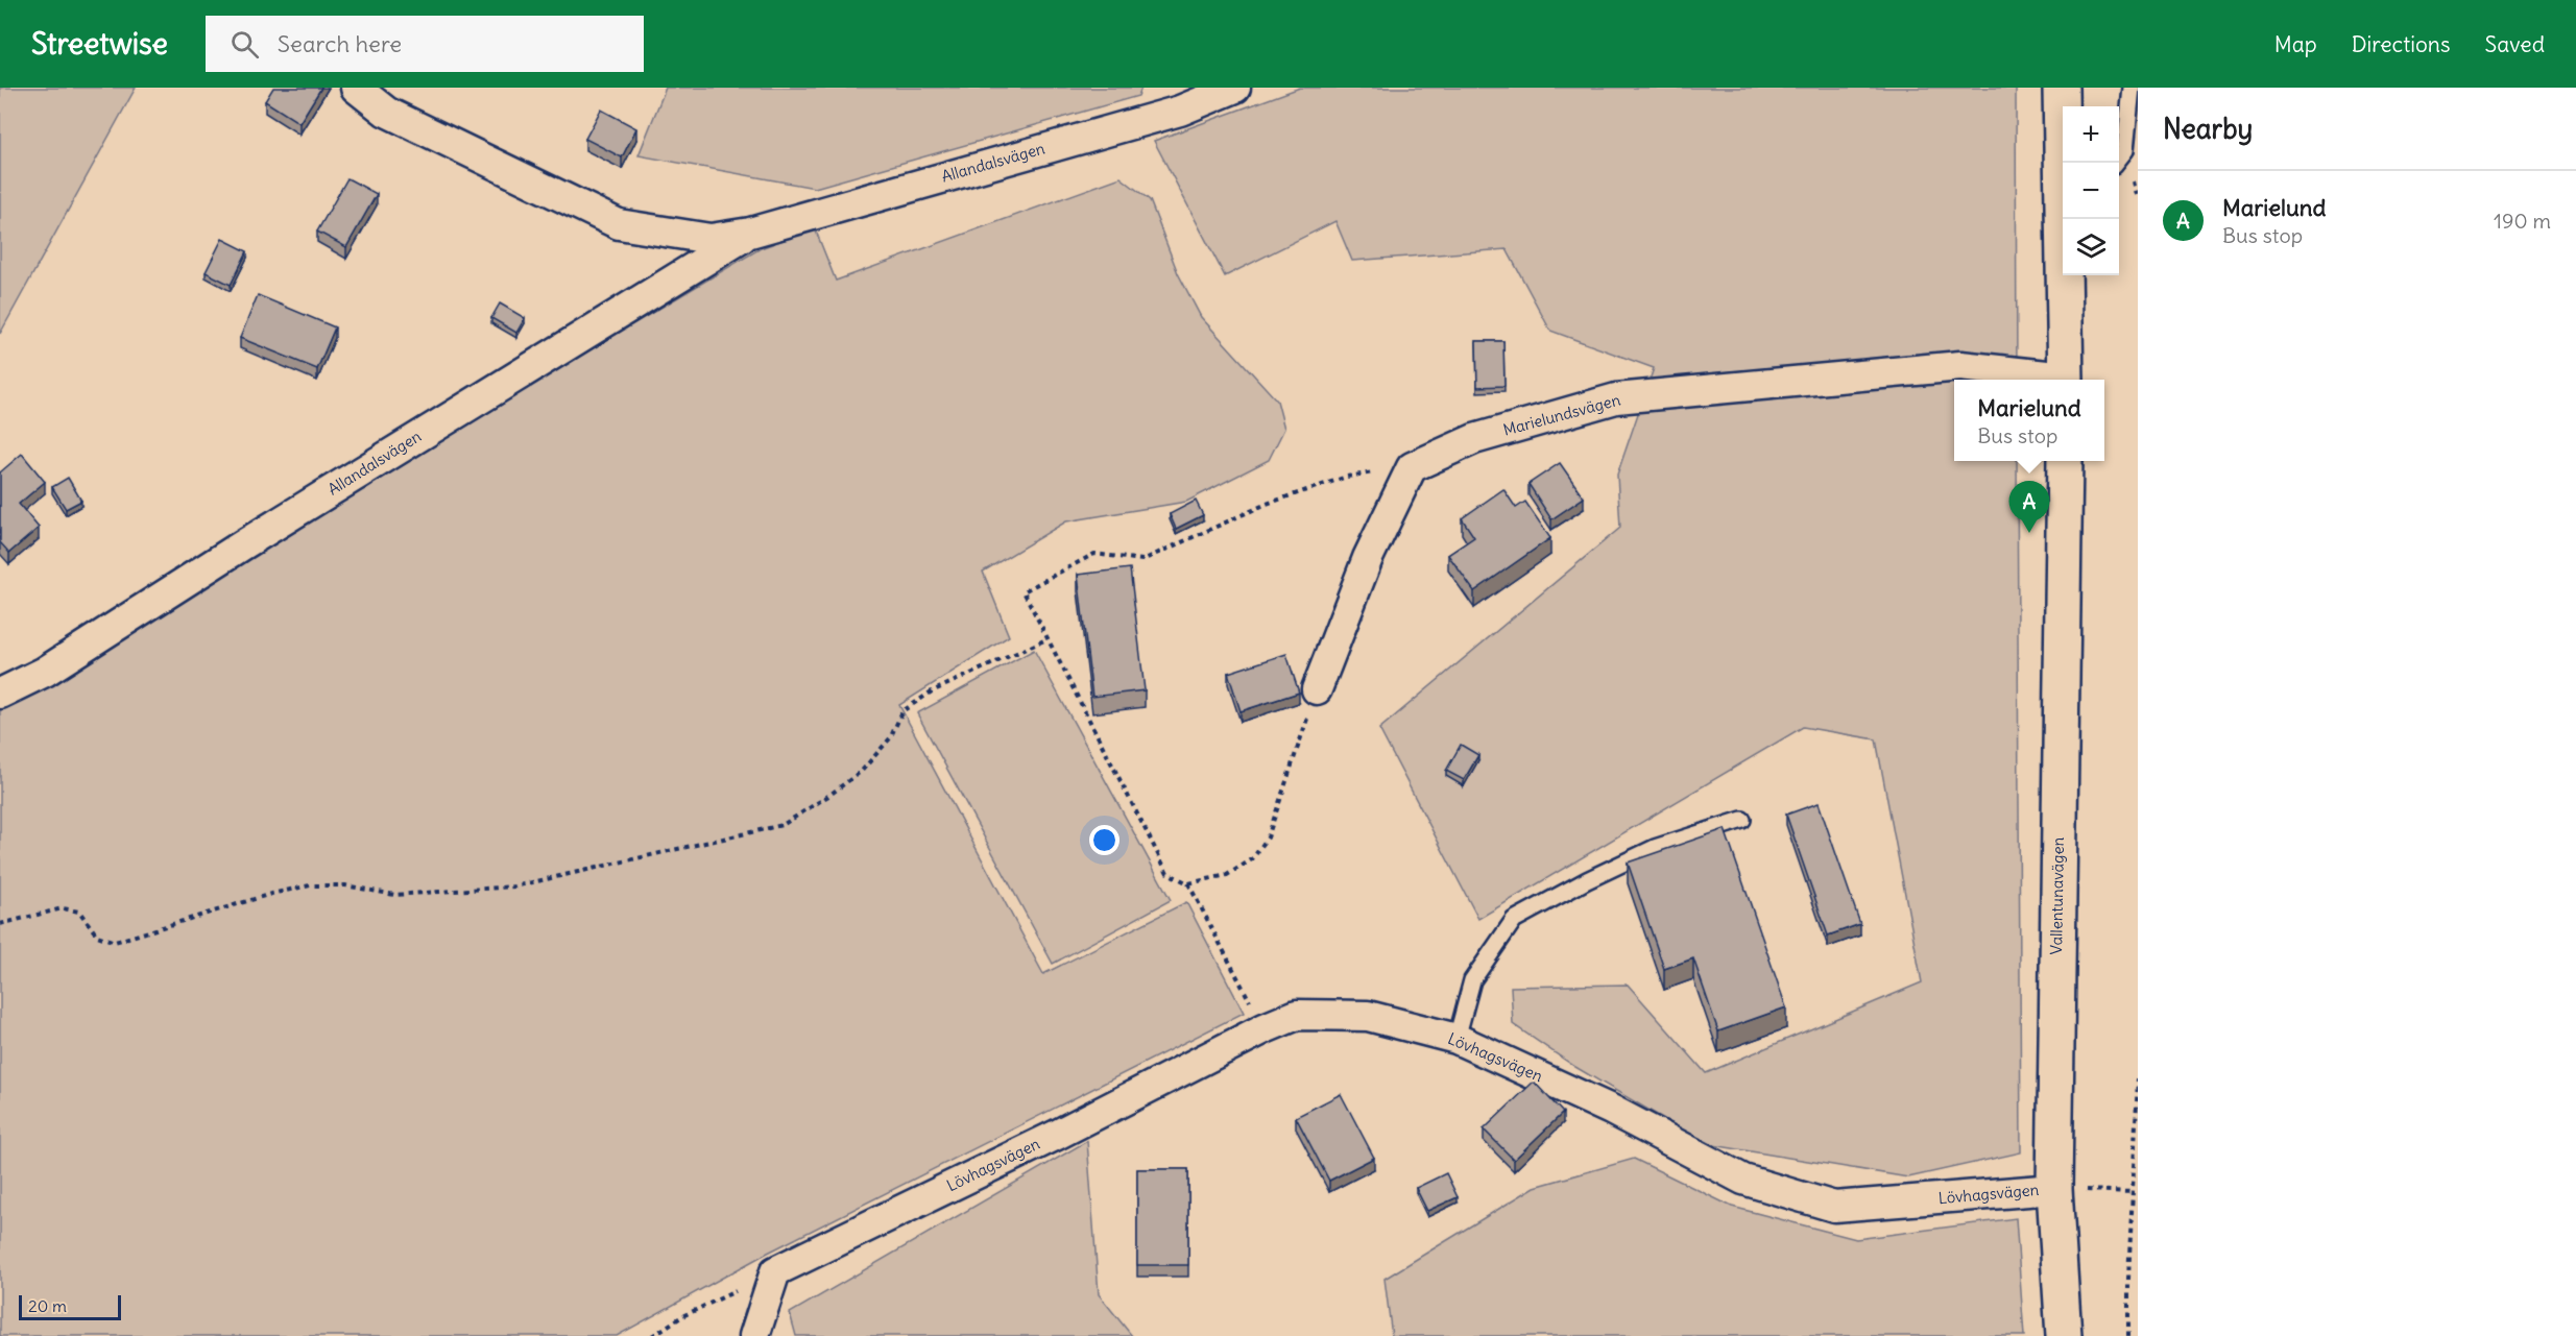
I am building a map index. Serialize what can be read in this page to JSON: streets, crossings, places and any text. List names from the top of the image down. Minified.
{"streets":{"main road":["Vallentunavägen"],"street":["Allandalsvägen","Marielundsvägen","Lövhagsvägen"]},"crossings":[["Vallentunavägen","Lövhagsvägen"]],"scale_bar":"20 m","page":{"header":"Streetwise","search":"Search here","nav":["Map","Directions","Saved"],"heading":"Nearby","map_buttons":["+","−"],"list":[{"mark":"A","name":"Marielund","note":"Bus stop","value":"190 m"}],"popup":["Marielund","Bus stop"],"pins":"A","scale":"20 m"}}
